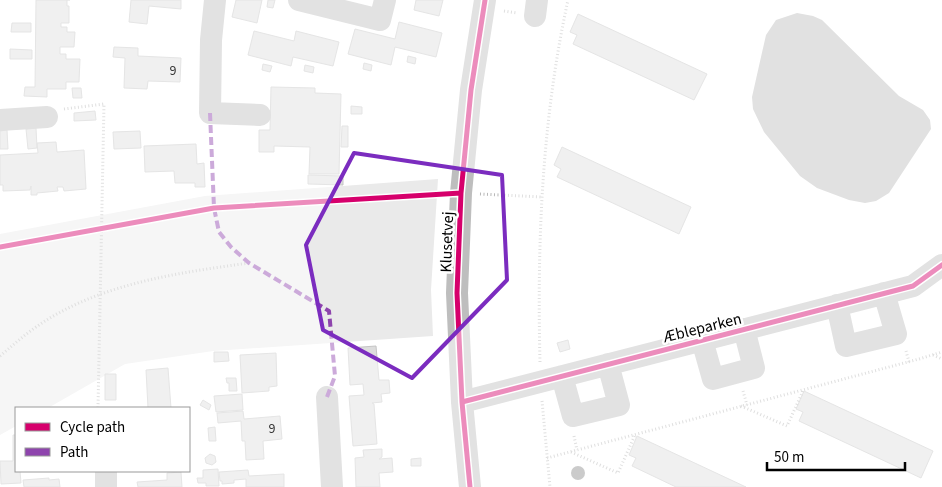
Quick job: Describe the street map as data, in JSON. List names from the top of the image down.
{
  "streets": {
    "street": ["Klusetvej", "Æbleparken"]
  },
  "crossings": [
    ["Klusetvej", "Æbleparken"]
  ],
  "house_numbers": ["9", "9"],
  "legend": ["Cycle path", "Path"],
  "scale_bar": "50 m"
}
